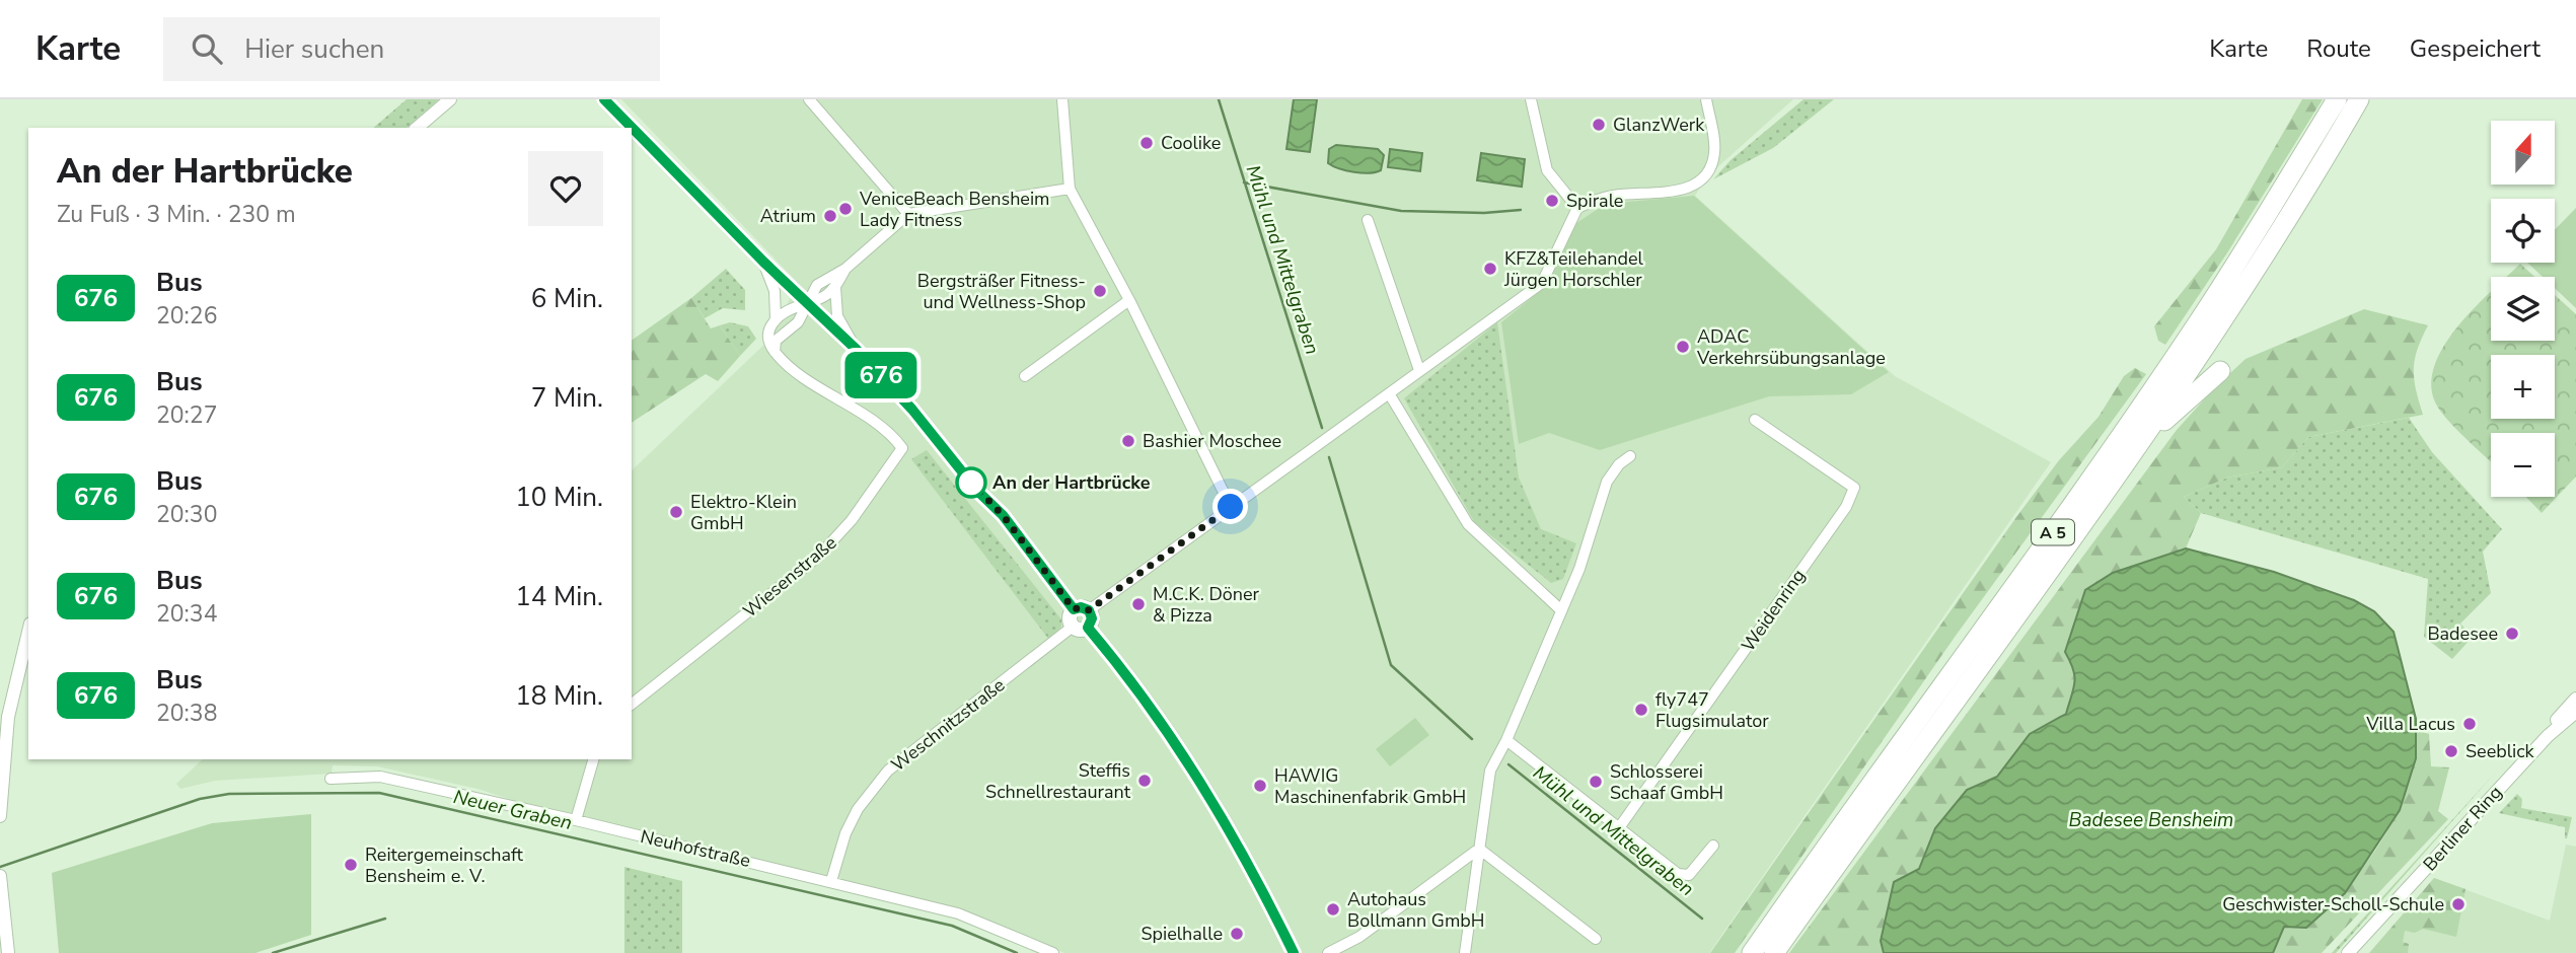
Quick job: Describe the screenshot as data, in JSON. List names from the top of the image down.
{
  "streets": {
    "highway": ["A 5"],
    "street": [
      "Wiesenstraße",
      "Weidenring",
      "Weschnitzstraße",
      "Berliner Ring",
      "Neuhofstraße"
    ]
  },
  "crossings": [
    ["Weschnitzstraße", "Neuhofstraße"]
  ],
  "water": ["Mühl und Mittelgraben", "Neuer Graben", "Badesee Bensheim"],
  "places": [
    "GlanzWerk",
    "Coolike",
    "Spirale",
    "VeniceBeach Bensheim Lady Fitness",
    "Atrium",
    "KFZ&Teilehandel Jürgen Horschler",
    "Bergsträßer Fitness- und Wellness-Shop",
    "ADAC Verkehrsübungsanlage",
    "Bashier Moschee",
    "An der Hartbrücke",
    "Elektro-Klein GmbH",
    "M.C.K. Döner & Pizza",
    "Badesee",
    "fly747 Flugsimulator",
    "Villa Lacus",
    "Seeblick",
    "Steffis Schnellrestaurant",
    "Schlosserei Schaaf GmbH",
    "HAWIG Maschinenfabrik GmbH",
    "Reitergemeinschaft Bensheim e. V.",
    "Geschwister-Scholl-Schule",
    "Autohaus Bollmann GmbH",
    "Spielhalle"
  ],
  "lines": ["bus line 676"],
  "north": "top",
  "page": {
    "header": "Karte",
    "search": "Hier suchen",
    "nav": ["Karte", "Route", "Gespeichert"],
    "on_map": "676",
    "map_buttons": ["+", "−"],
    "heading": ["An der Hartbrücke", "Zu Fuß · 3 Min. · 230 m"],
    "list": [
      {
        "mark": "676",
        "name": "Bus",
        "note": "20:26",
        "value": "6 Min."
      },
      {
        "mark": "676",
        "name": "Bus",
        "note": "20:27",
        "value": "7 Min."
      },
      {
        "mark": "676",
        "name": "Bus",
        "note": "20:30",
        "value": "10 Min."
      },
      {
        "mark": "676",
        "name": "Bus",
        "note": "20:34",
        "value": "14 Min."
      },
      {
        "mark": "676",
        "name": "Bus",
        "note": "20:38",
        "value": "18 Min."
      }
    ]
  }
}
